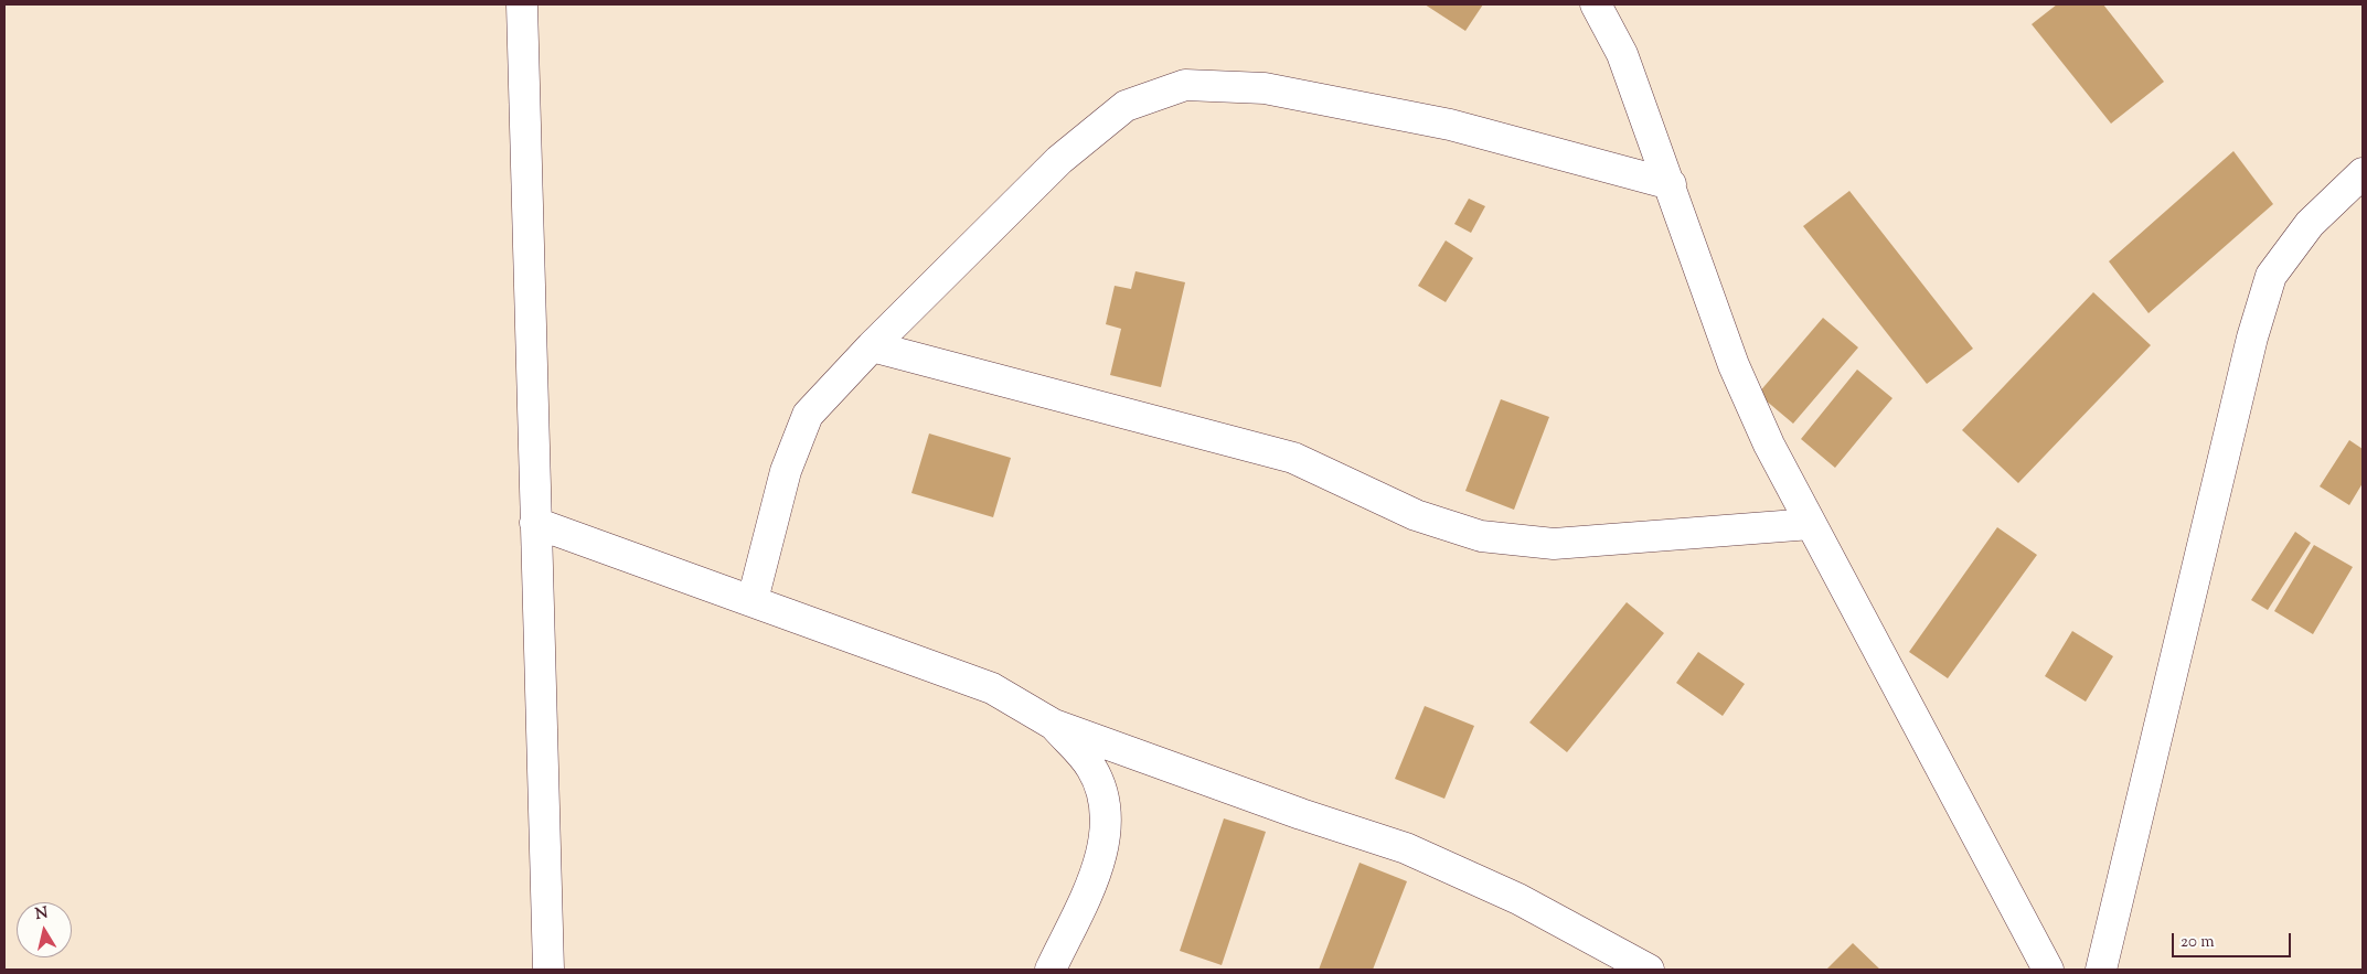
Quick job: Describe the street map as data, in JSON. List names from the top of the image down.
{
  "scale_bar": "20 m",
  "north": "top"
}
